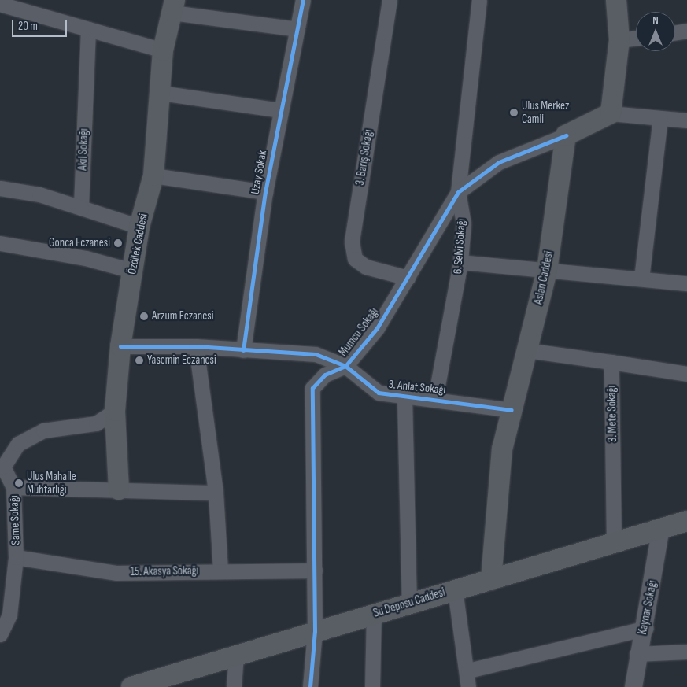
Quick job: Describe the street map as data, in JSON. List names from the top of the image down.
{
  "streets": {
    "main road": ["Özdilek Caddesi", "Aslan Caddesi", "Su Deposu Caddesi"],
    "street": [
      "Akıl Sokağı",
      "3. Barış Sokağı",
      "Uzay Sokak",
      "6. Selvi Sokağı",
      "Mumcu Sokağı",
      "3. Ahlat Sokağı",
      "3. Mete Sokağı",
      "Same Sokağı",
      "15. Akasya Sokağı",
      "Kaynar Sokağı"
    ]
  },
  "crossings": [
    ["3. Barış Sokağı", "Mumcu Sokağı"],
    ["Uzay Sokak", "3. Ahlat Sokağı"],
    ["Özdilek Caddesi", "3. Ahlat Sokağı"],
    ["Özdilek Caddesi", "Same Sokağı"],
    ["6. Selvi Sokağı", "Mumcu Sokağı"],
    ["6. Selvi Sokağı", "3. Ahlat Sokağı"],
    ["Aslan Caddesi", "Mumcu Sokağı"],
    ["Aslan Caddesi", "3. Ahlat Sokağı"],
    ["Aslan Caddesi", "Su Deposu Caddesi"],
    ["Mumcu Sokağı", "3. Ahlat Sokağı"],
    ["Mumcu Sokağı", "15. Akasya Sokağı"],
    ["Mumcu Sokağı", "Su Deposu Caddesi"],
    ["3. Mete Sokağı", "Su Deposu Caddesi"],
    ["Same Sokağı", "15. Akasya Sokağı"],
    ["Su Deposu Caddesi", "Kaynar Sokağı"]
  ],
  "places": [
    "Ulus Merkez Camii",
    "Gonca Eczanesi",
    "Arzum Eczanesi",
    "Yasemin Eczanesi",
    "Ulus Mahalle Muhtarlığı"
  ],
  "scale_bar": "20 m",
  "north": "top"
}
